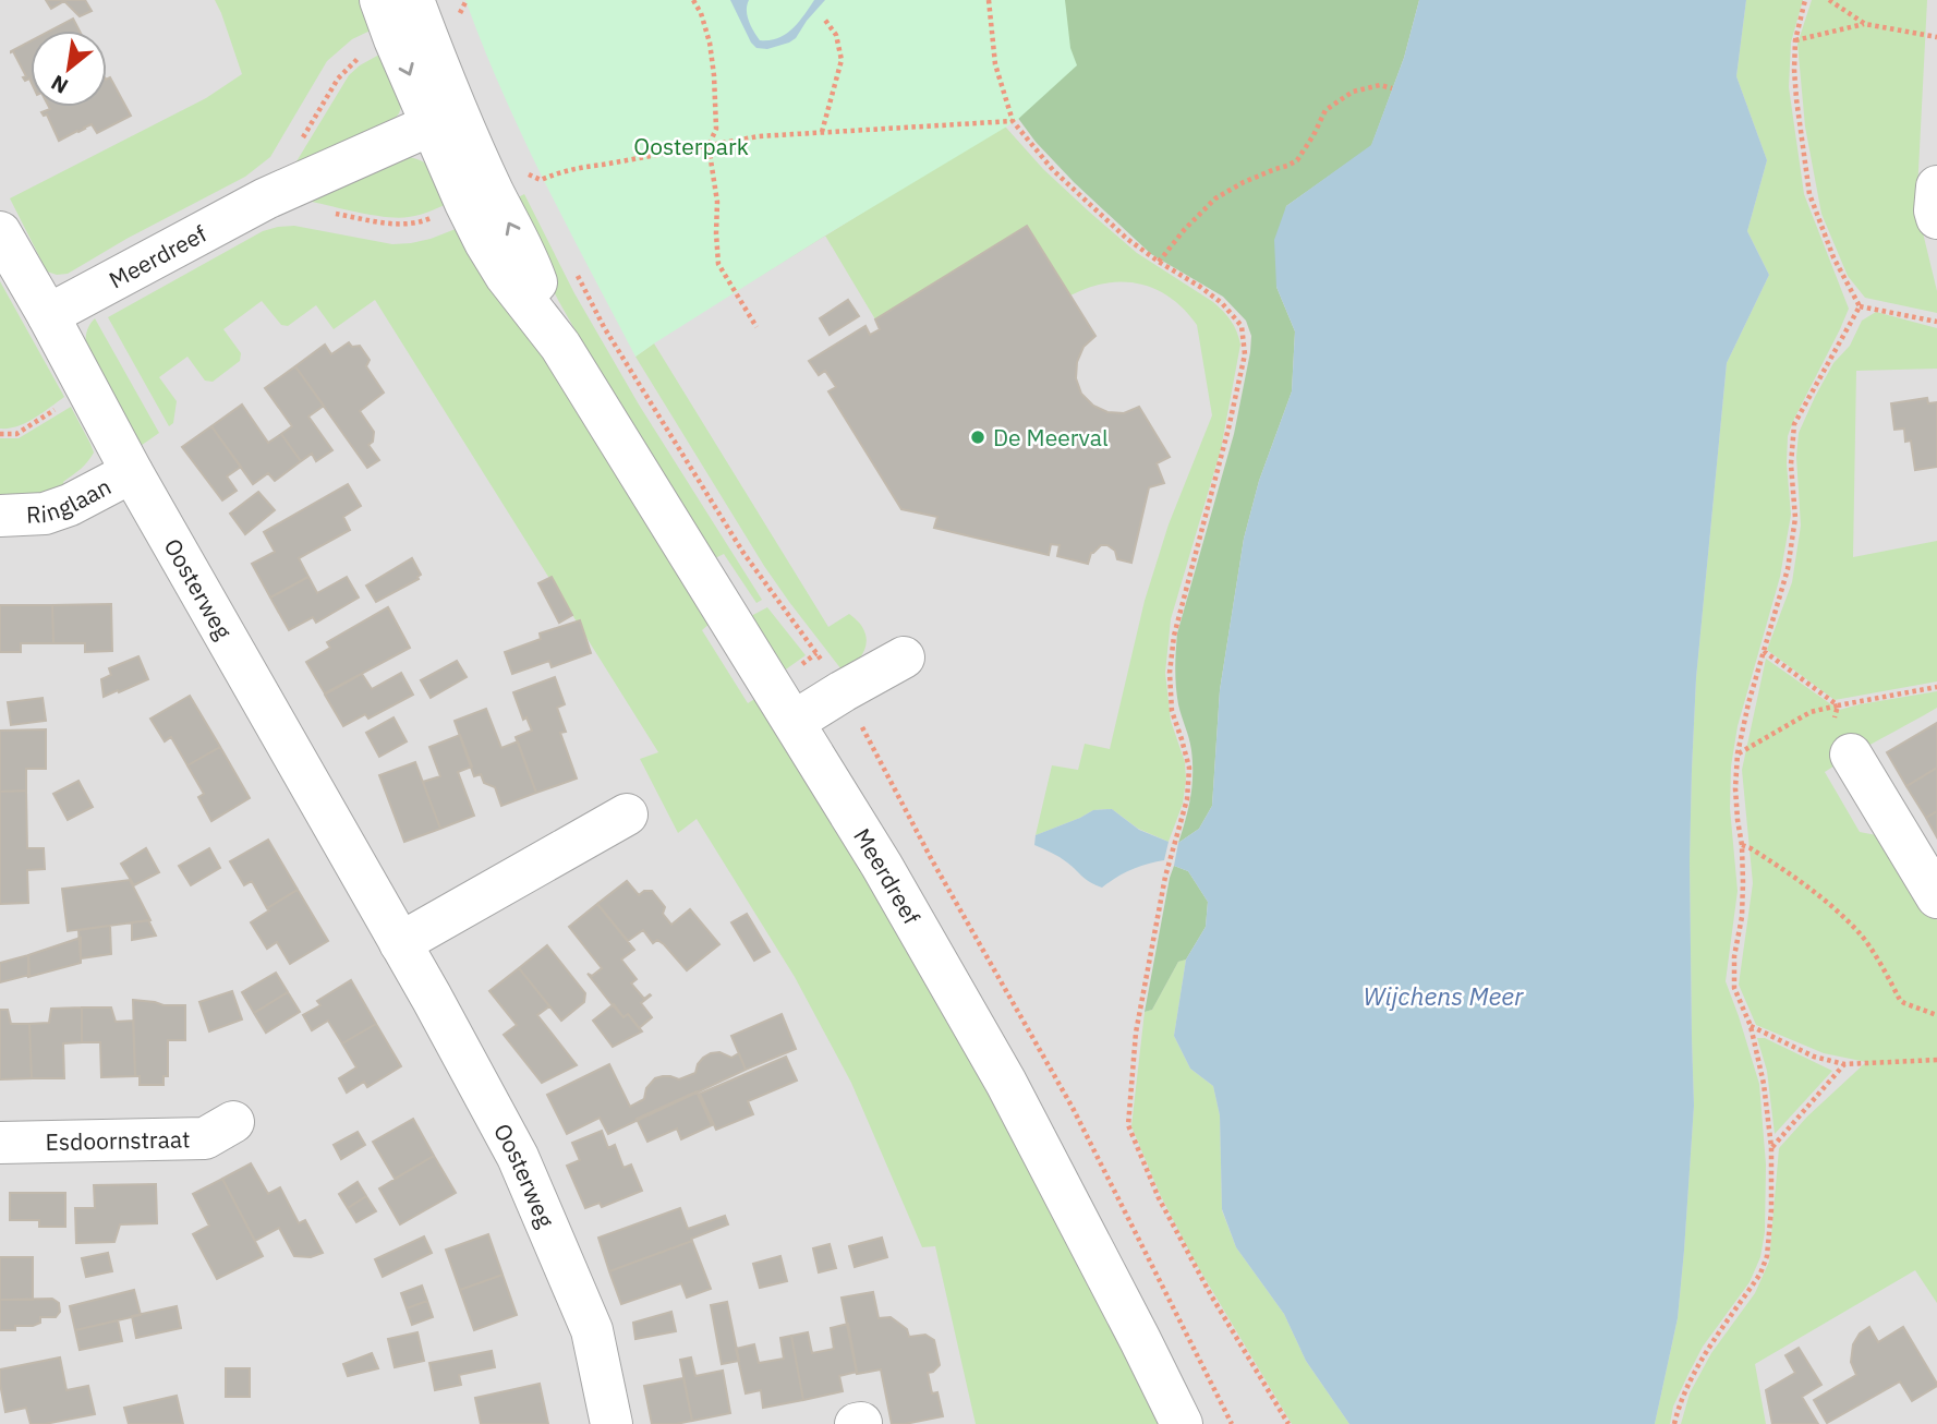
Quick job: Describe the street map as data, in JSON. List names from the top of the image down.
{
  "streets": {
    "street": [
      "Meerdreef",
      "Ringlaan",
      "Oosterweg",
      "Esdoornstraat"
    ]
  },
  "crossings": [
    ["Meerdreef", "Oosterweg"],
    ["Ringlaan", "Oosterweg"]
  ],
  "water": ["Wijchens Meer"],
  "parks": ["Oosterpark"],
  "places": ["De Meerval"],
  "north": "bottom left"
}
